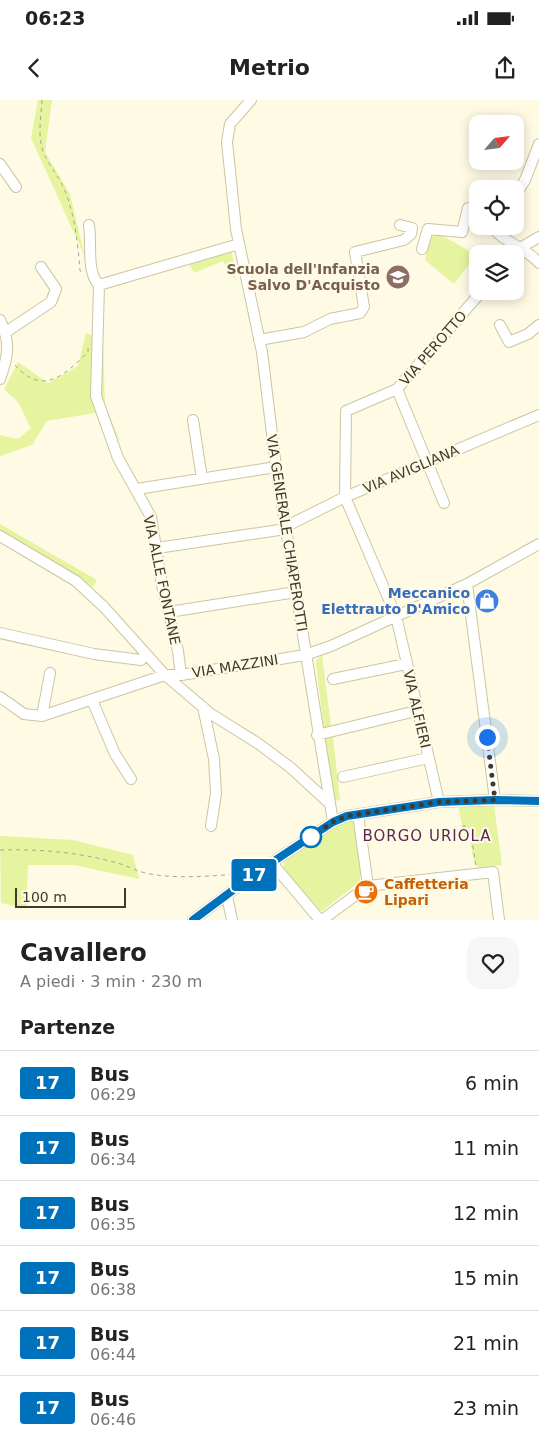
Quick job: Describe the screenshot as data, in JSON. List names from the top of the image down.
{
  "streets": {
    "street": [
      "VIA PEROTTO",
      "VIA AVIGLIANA",
      "VIA GENERALE CHIAPEROTTI",
      "VIA ALLE FONTANE",
      "VIA MAZZINI",
      "VIA ALFIERI"
    ]
  },
  "crossings": [
    ["VIA PEROTTO", "VIA AVIGLIANA"],
    ["VIA PEROTTO", "VIA ALFIERI"],
    ["VIA AVIGLIANA", "VIA GENERALE CHIAPEROTTI"],
    ["VIA AVIGLIANA", "VIA ALFIERI"],
    ["VIA GENERALE CHIAPEROTTI", "VIA MAZZINI"],
    ["VIA ALLE FONTANE", "VIA MAZZINI"],
    ["VIA MAZZINI", "VIA ALFIERI"]
  ],
  "districts": ["BORGO URIOLA"],
  "places": {
    "school or university": ["Scuola dell'Infanzia Salvo D'Acquisto"],
    "shop": ["Meccanico Elettrauto D'Amico"],
    "cafe": ["Caffetteria Lipari"]
  },
  "lines": ["bus line 17"],
  "scale_bar": "100 m",
  "north": "top right",
  "page": {
    "status": "06:23",
    "header": "Metrio",
    "on_map": "17",
    "scale": "100 m",
    "heading": [
      ["Cavallero", "A piedi · 3 min · 230 m"],
      "Partenze"
    ],
    "list": [
      {
        "mark": "17",
        "name": "Bus",
        "note": "06:29",
        "value": "6 min"
      },
      {
        "mark": "17",
        "name": "Bus",
        "note": "06:34",
        "value": "11 min"
      },
      {
        "mark": "17",
        "name": "Bus",
        "note": "06:35",
        "value": "12 min"
      },
      {
        "mark": "17",
        "name": "Bus",
        "note": "06:38",
        "value": "15 min"
      },
      {
        "mark": "17",
        "name": "Bus",
        "note": "06:44",
        "value": "21 min"
      },
      {
        "mark": "17",
        "name": "Bus",
        "note": "06:46",
        "value": "23 min"
      }
    ]
  }
}
